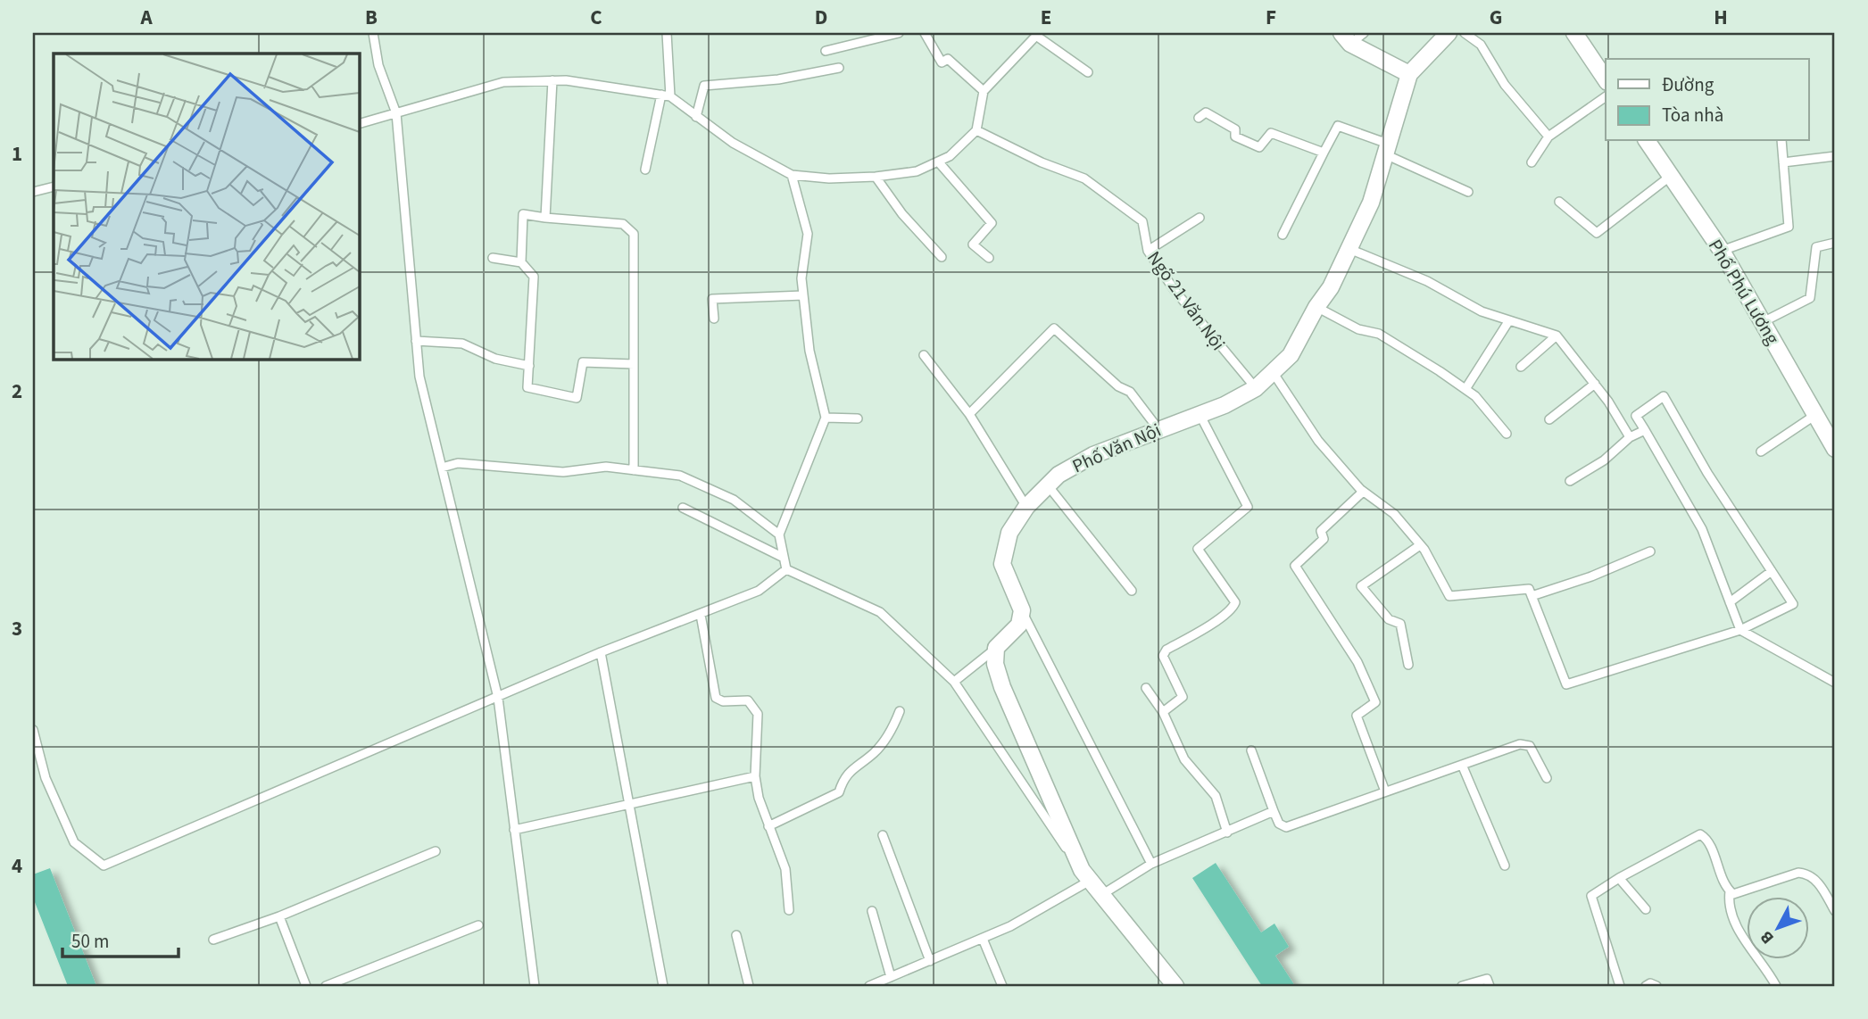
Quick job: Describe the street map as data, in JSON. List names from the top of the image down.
{
  "streets": {
    "street": ["Phố Phú Lương", "Phố Văn Nội"],
    "lane": ["Ngõ 21 Văn Nội"]
  },
  "crossings": [
    ["Ngõ 21 Văn Nội", "Phố Văn Nội"]
  ],
  "legend": ["Đường", "Tòa nhà"],
  "scale_bar": "50 m",
  "north": "bottom left",
  "grid": {
    "columns": [
      "A",
      "B",
      "C",
      "D",
      "E",
      "F",
      "G",
      "H"
    ],
    "rows": [
      "1",
      "2",
      "3",
      "4"
    ]
  }
}
